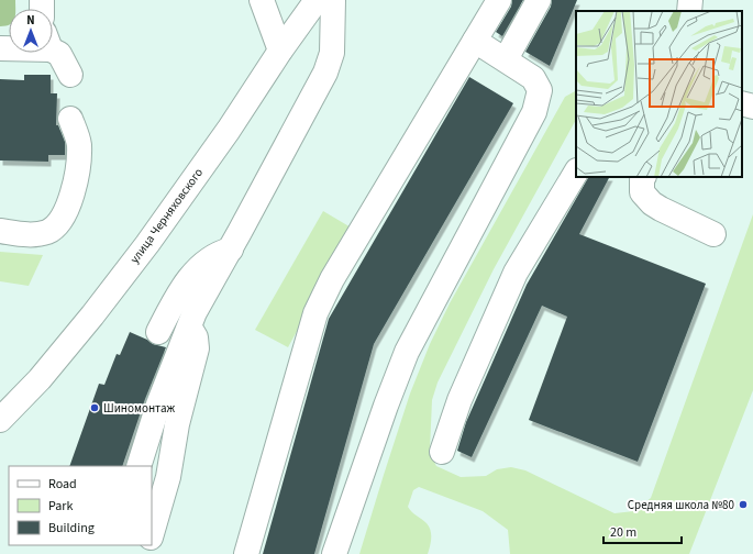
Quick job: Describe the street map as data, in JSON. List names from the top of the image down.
{
  "streets": {
    "main road": ["улица Черняховского"]
  },
  "places": ["Шиномонтаж", "Средняя школа №80"],
  "legend": ["Road", "Park", "Building"],
  "scale_bar": "20 m",
  "north": "top"
}
